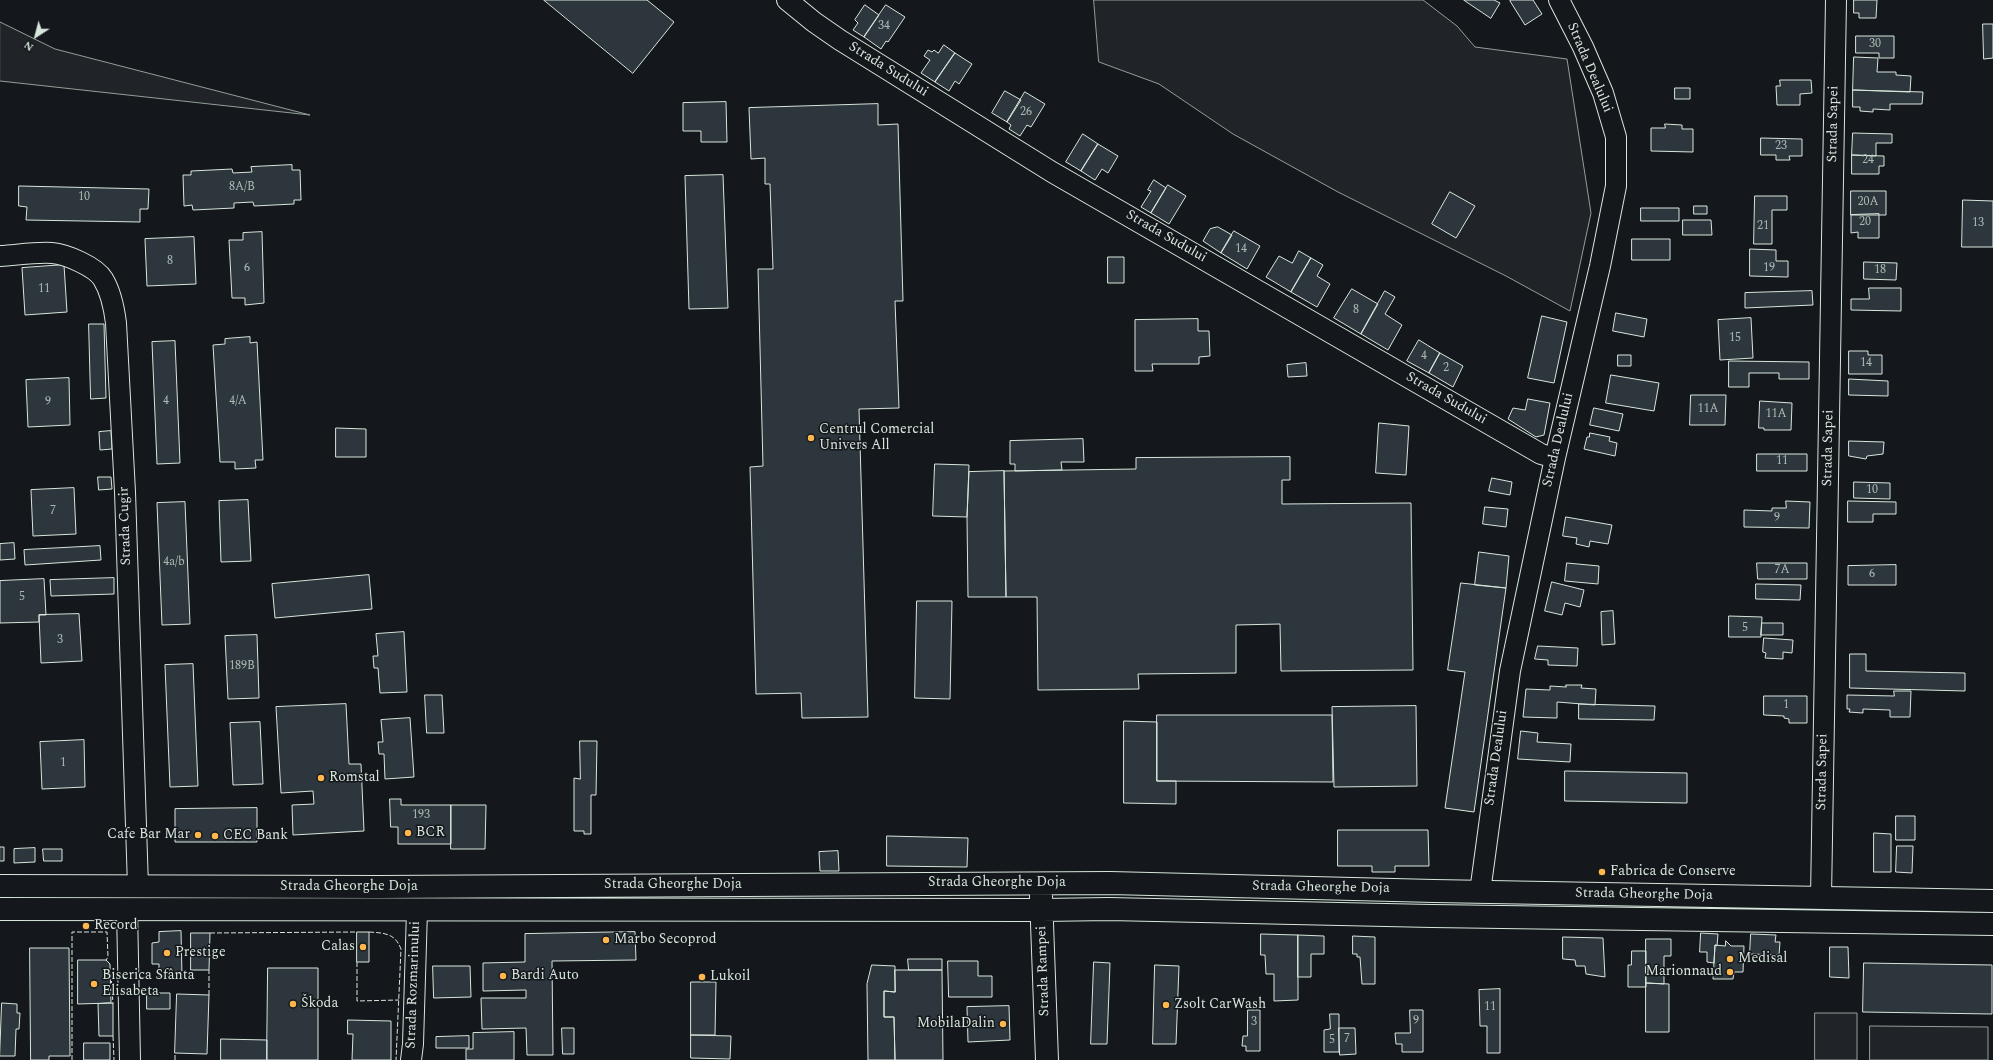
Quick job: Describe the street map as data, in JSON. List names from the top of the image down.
{
  "streets": {
    "main road": ["Strada Gheorghe Doja", "Strada Rampei"],
    "street": [
      "Strada Dealului",
      "Strada Sudului",
      "Strada Sapei",
      "Strada Cugir",
      "Strada Rozmarinului"
    ]
  },
  "crossings": [
    ["Strada Dealului", "Strada Sudului"],
    ["Strada Dealului", "Strada Gheorghe Doja"],
    ["Strada Sapei", "Strada Gheorghe Doja"],
    ["Strada Cugir", "Strada Gheorghe Doja"],
    ["Strada Gheorghe Doja", "Strada Rampei"],
    ["Strada Gheorghe Doja", "Strada Rozmarinului"]
  ],
  "places": [
    "Centrul Comercial Univers All",
    "Romstal",
    "BCR",
    "Cafe Bar Mar",
    "CEC Bank",
    "Fabrica de Conserve",
    "Record",
    "Marbo Secoprod",
    "Calas",
    "Prestige",
    "Medisal",
    "Marionnaud",
    "Bardi Auto",
    "Lukoil",
    "Biserica Sfânta Elisabeta",
    "Škoda",
    "Zsolt CarWash",
    "MobilaDalin"
  ],
  "house_numbers": [
    "34",
    "30",
    "26",
    "23",
    "24",
    "8A/B",
    "10",
    "20A",
    "20",
    "13",
    "21",
    "14",
    "8",
    "6",
    "19",
    "18",
    "11",
    "8",
    "15",
    "4",
    "14",
    "2",
    "4",
    "4/A",
    "9",
    "11A",
    "11A",
    "11",
    "10",
    "7",
    "9",
    "4a/b",
    "7A",
    "6",
    "5",
    "5",
    "3",
    "189B",
    "1",
    "1",
    "193",
    "11",
    "9",
    "3",
    "7",
    "5"
  ],
  "north": "bottom left"
}
